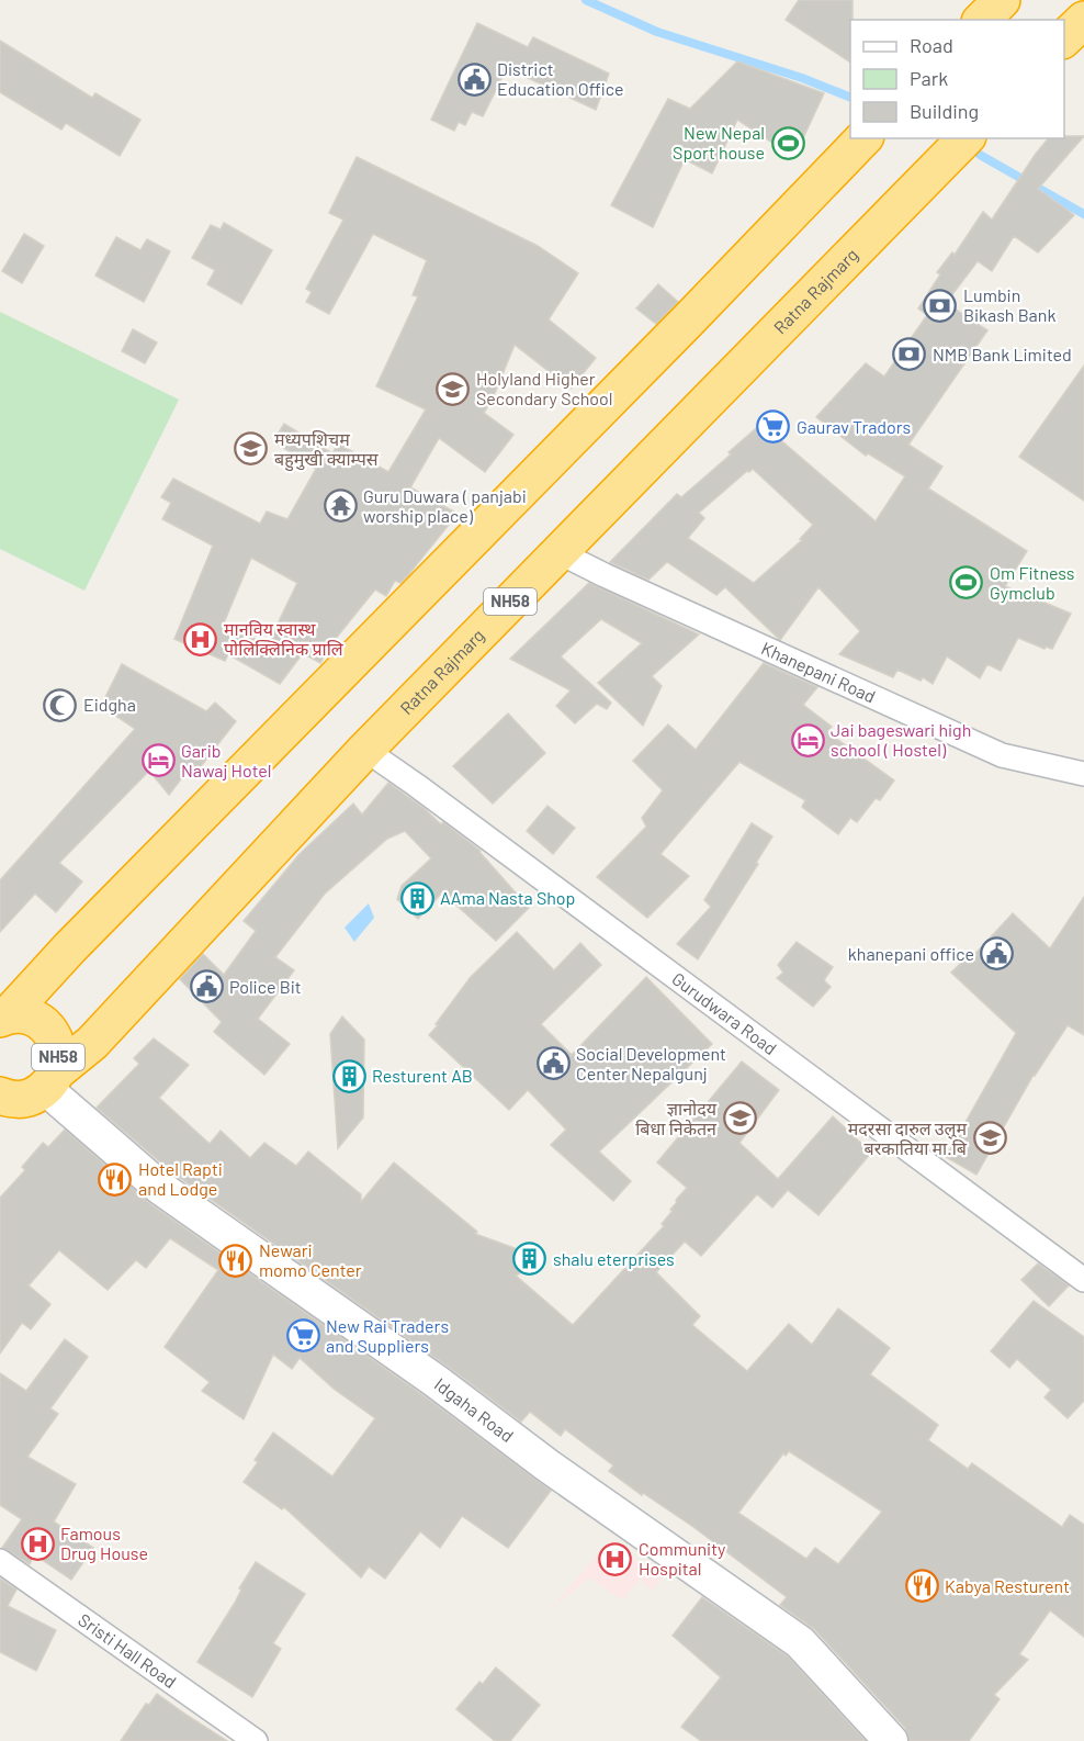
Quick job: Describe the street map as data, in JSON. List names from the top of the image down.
{
  "streets": {
    "highway": ["Ratna Rajmarg", "NH58"],
    "street": [
      "Khanepani Road",
      "Gurudwara Road",
      "Idgaha Road",
      "Sristi Hall Road"
    ]
  },
  "crossings": [
    ["Ratna Rajmarg", "NH58"],
    ["Ratna Rajmarg", "Khanepani Road"],
    ["Ratna Rajmarg", "Gurudwara Road"],
    ["Ratna Rajmarg", "Idgaha Road"],
    ["NH58", "Idgaha Road"]
  ],
  "places": {
    "public building": [
      "District Education Office",
      "khanepani office",
      "Police Bit",
      "Social Development Center Nepalgunj"
    ],
    "sports": ["New Nepal Sport house", "Om Fitness Gymclub"],
    "bank": ["Lumbin Bikash Bank", "NMB Bank Limited"],
    "school or university": [
      "Holyland Higher Secondary School",
      "मध्यपशिचम बहुमुखी क्याम्पस",
      "ज्ञानाेदय बिधा निकेतन",
      "मदरसा दारुल उलुम बरकातिया मा.बि"
    ],
    "supermarket": ["Gaurav Tradors", "New Rai Traders and Suppliers"],
    "temple": ["Guru Duwara ( panjabi worship place)"],
    "hospital": ["मानविय स्वास्थ पोलिक्लिनिक प्रालि", "Famous Drug House", "Community Hospital"],
    "mosque": ["Eidgha"],
    "hotel": ["Jai bageswari high school ( Hostel)", "Garib Nawaj Hotel"],
    "building": ["AAma Nasta Shop", "Resturent AB", "shalu eterprises"],
    "restaurant": ["Hotel Rapti and Lodge", "Newari momo Center", "Kabya Resturent"]
  },
  "legend": ["Road", "Park", "Building"]
}
